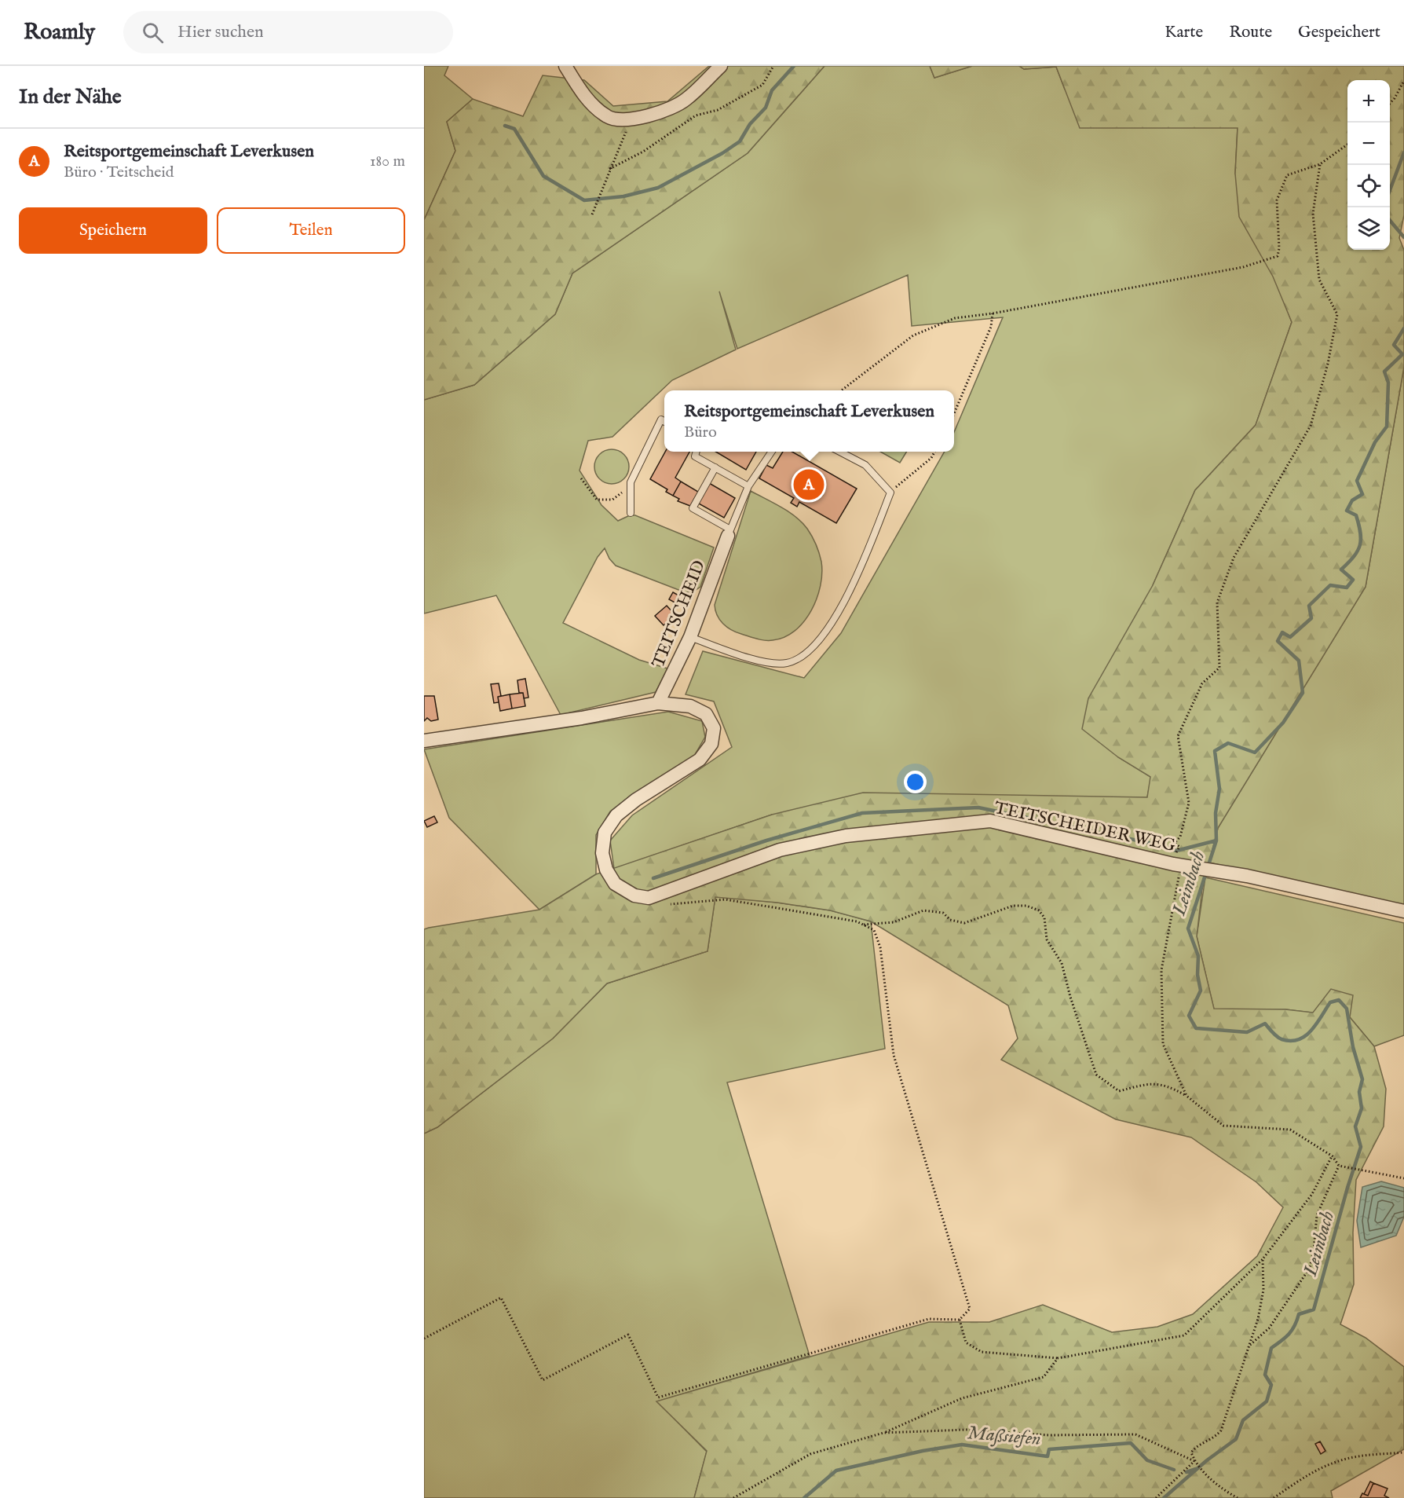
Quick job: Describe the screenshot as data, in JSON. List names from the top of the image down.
{
  "streets": {
    "street": ["TEITSCHEID", "TEITSCHEIDER WEG"]
  },
  "water": ["Leimbach", "Maßsiefen"],
  "page": {
    "header": "Roamly",
    "search": "Hier suchen",
    "nav": ["Karte", "Route", "Gespeichert"],
    "heading": "In der Nähe",
    "map_buttons": ["+", "−"],
    "list": [
      {
        "mark": "A",
        "name": "Reitsportgemeinschaft Leverkusen",
        "note": "Büro · Teitscheid",
        "value": "180 m"
      }
    ],
    "buttons": ["Speichern", "Teilen"],
    "popup": ["Reitsportgemeinschaft Leverkusen", "Büro"],
    "pins": "A"
  }
}
